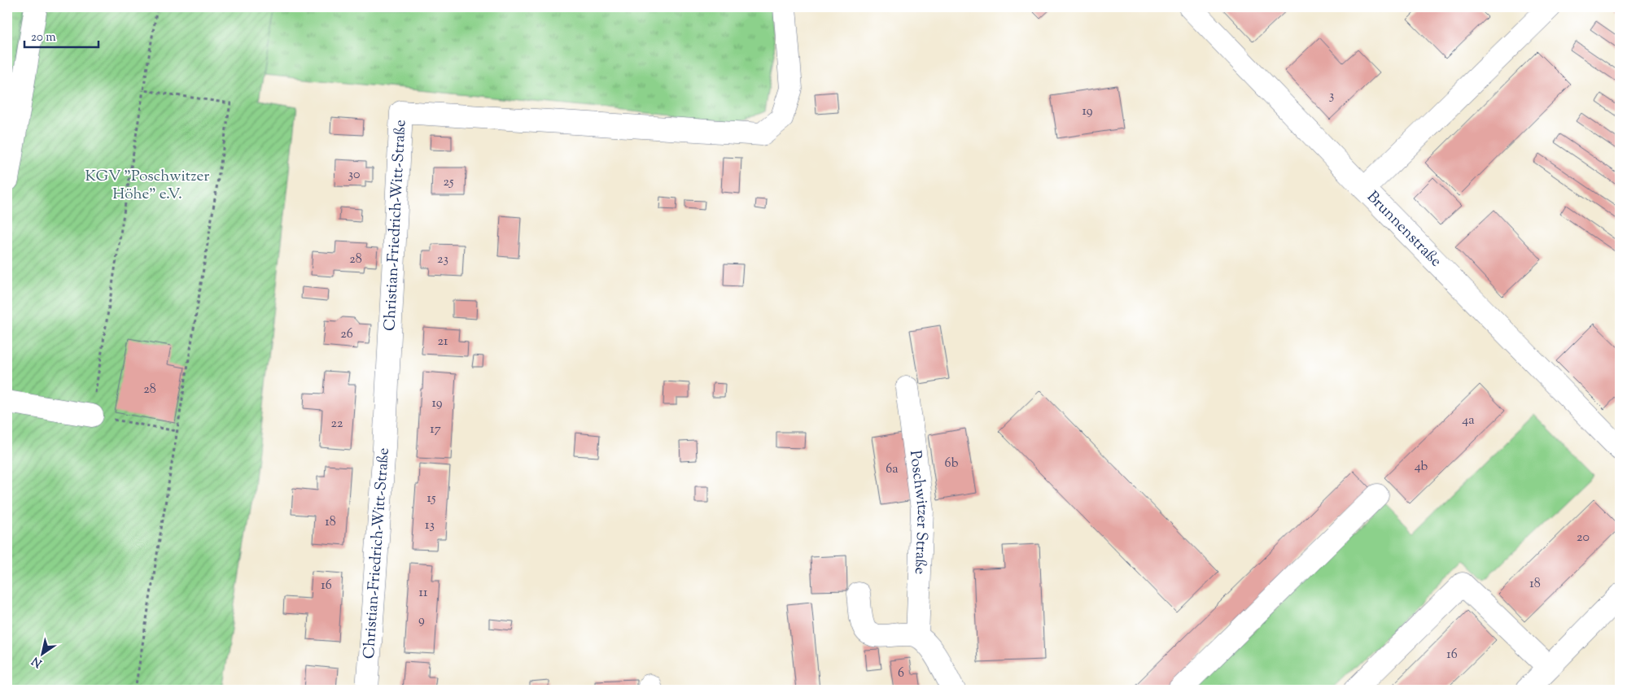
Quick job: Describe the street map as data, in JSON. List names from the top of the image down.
{
  "streets": {
    "street": ["Christian-Friedrich-Witt-Straße", "Brunnenstraße", "Poschwitzer Straße"]
  },
  "parks": ["KGV \"Poschwitzer Höhe\" e.V."],
  "house_numbers": [
    "3",
    "19",
    "30",
    "25",
    "28",
    "23",
    "26",
    "21",
    "28",
    "19",
    "4a",
    "22",
    "17",
    "6b",
    "4b",
    "6a",
    "15",
    "18",
    "13",
    "20",
    "18",
    "16",
    "11",
    "9",
    "16",
    "6"
  ],
  "scale_bar": "20 m",
  "north": "bottom left"
}
